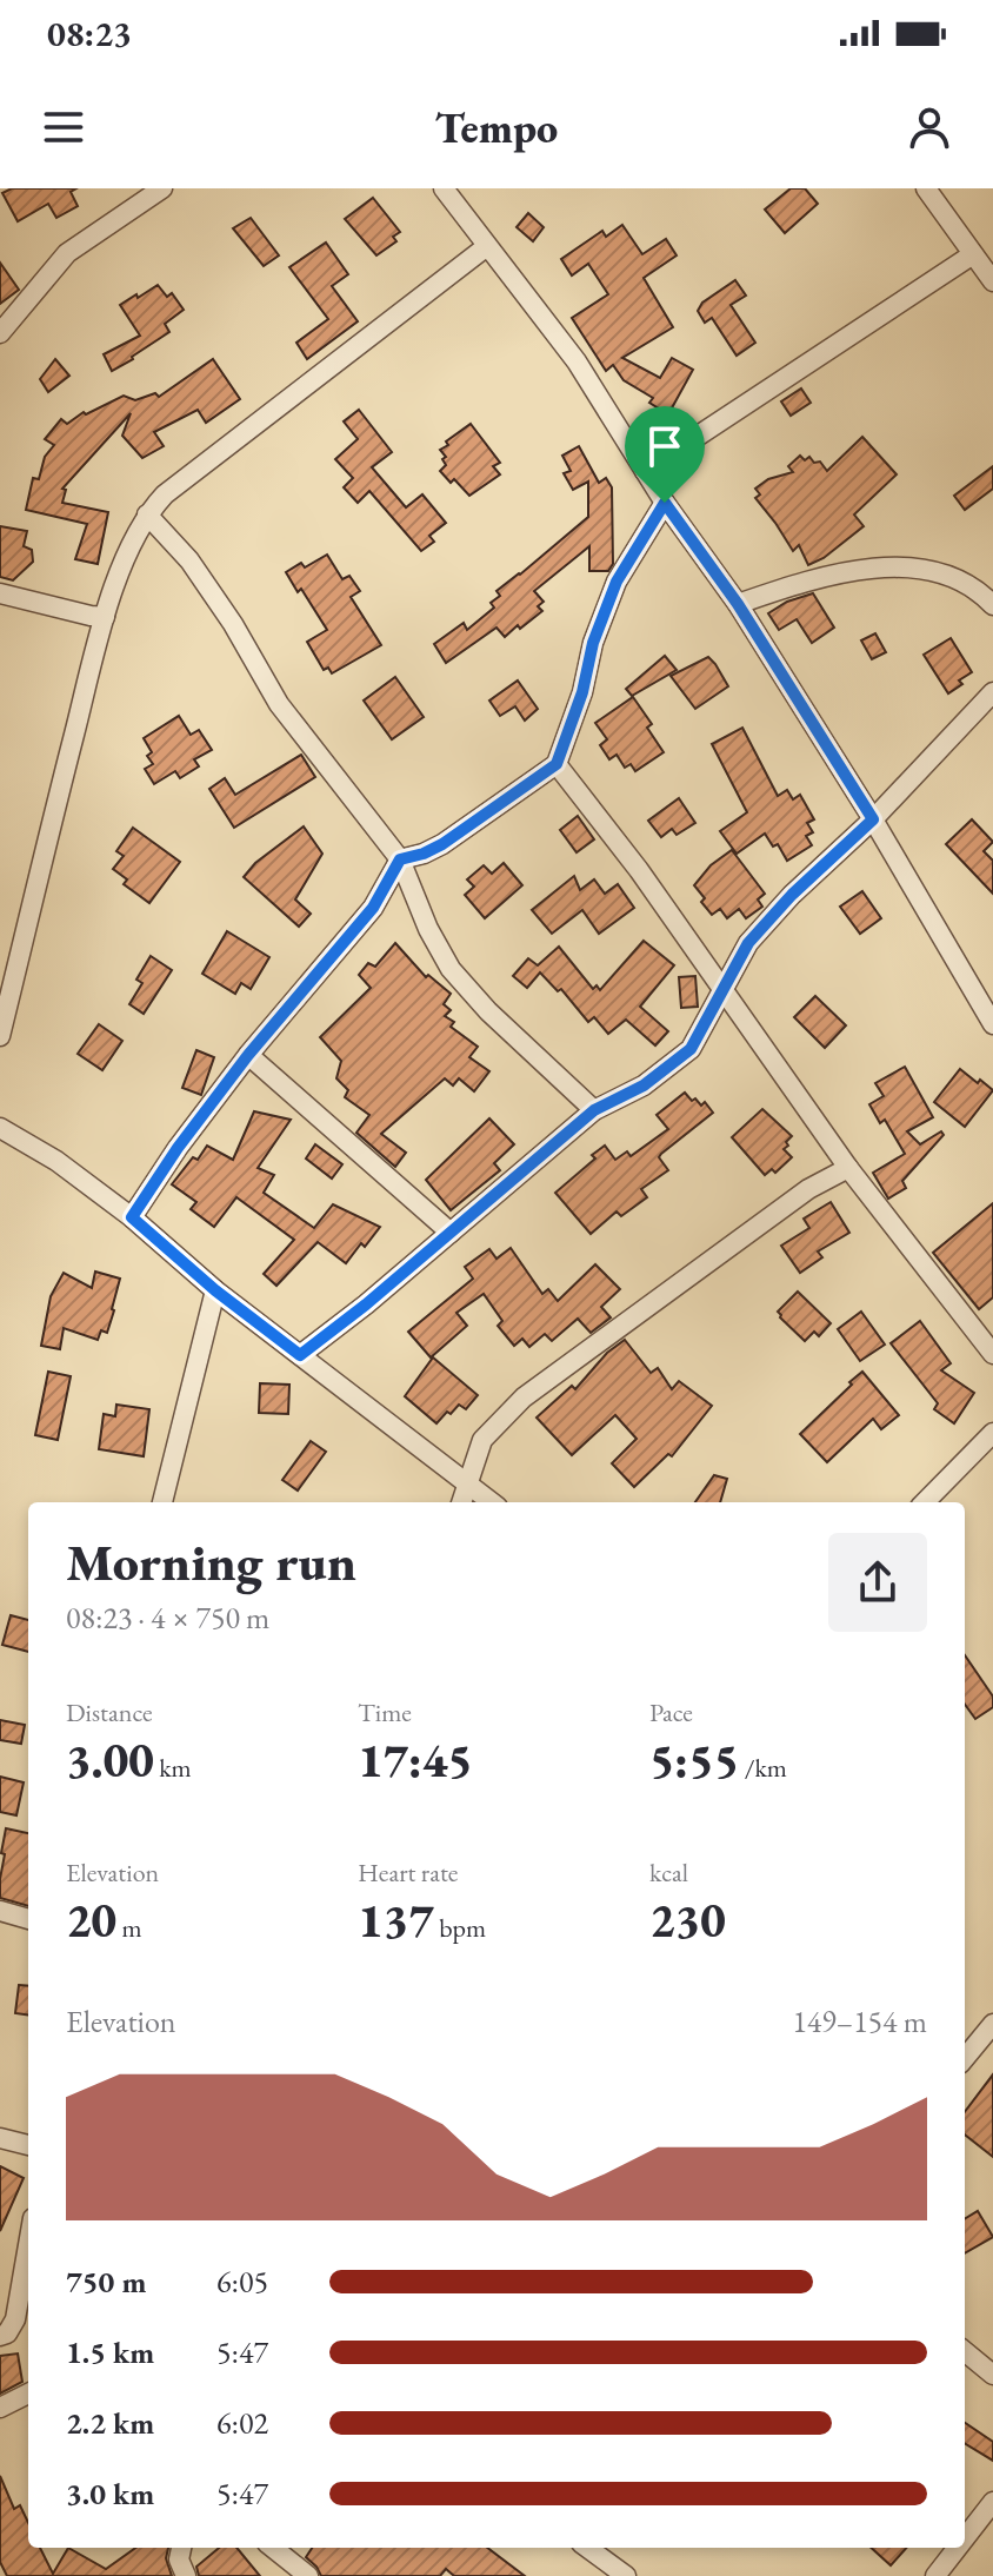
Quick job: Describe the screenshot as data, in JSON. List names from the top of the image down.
{
  "page": {
    "status": "08:23",
    "header": "Tempo",
    "heading": ["Morning run", "08:23 · 4 × 750 m"],
    "stats": [
      ["Distance", "3.00 km"],
      ["Time", "17:45"],
      ["Pace", "5:55 /km"],
      ["Elevation", "20 m"],
      ["Heart rate", "137 bpm"],
      ["kcal", "230"]
    ],
    "chart": ["Elevation", "149–154 m"],
    "list": [
      {
        "name": "750 m",
        "note": "6:05"
      },
      {
        "name": "1.5 km",
        "note": "5:47"
      },
      {
        "name": "2.2 km",
        "note": "6:02"
      },
      {
        "name": "3.0 km",
        "note": "5:47"
      }
    ]
  }
}
